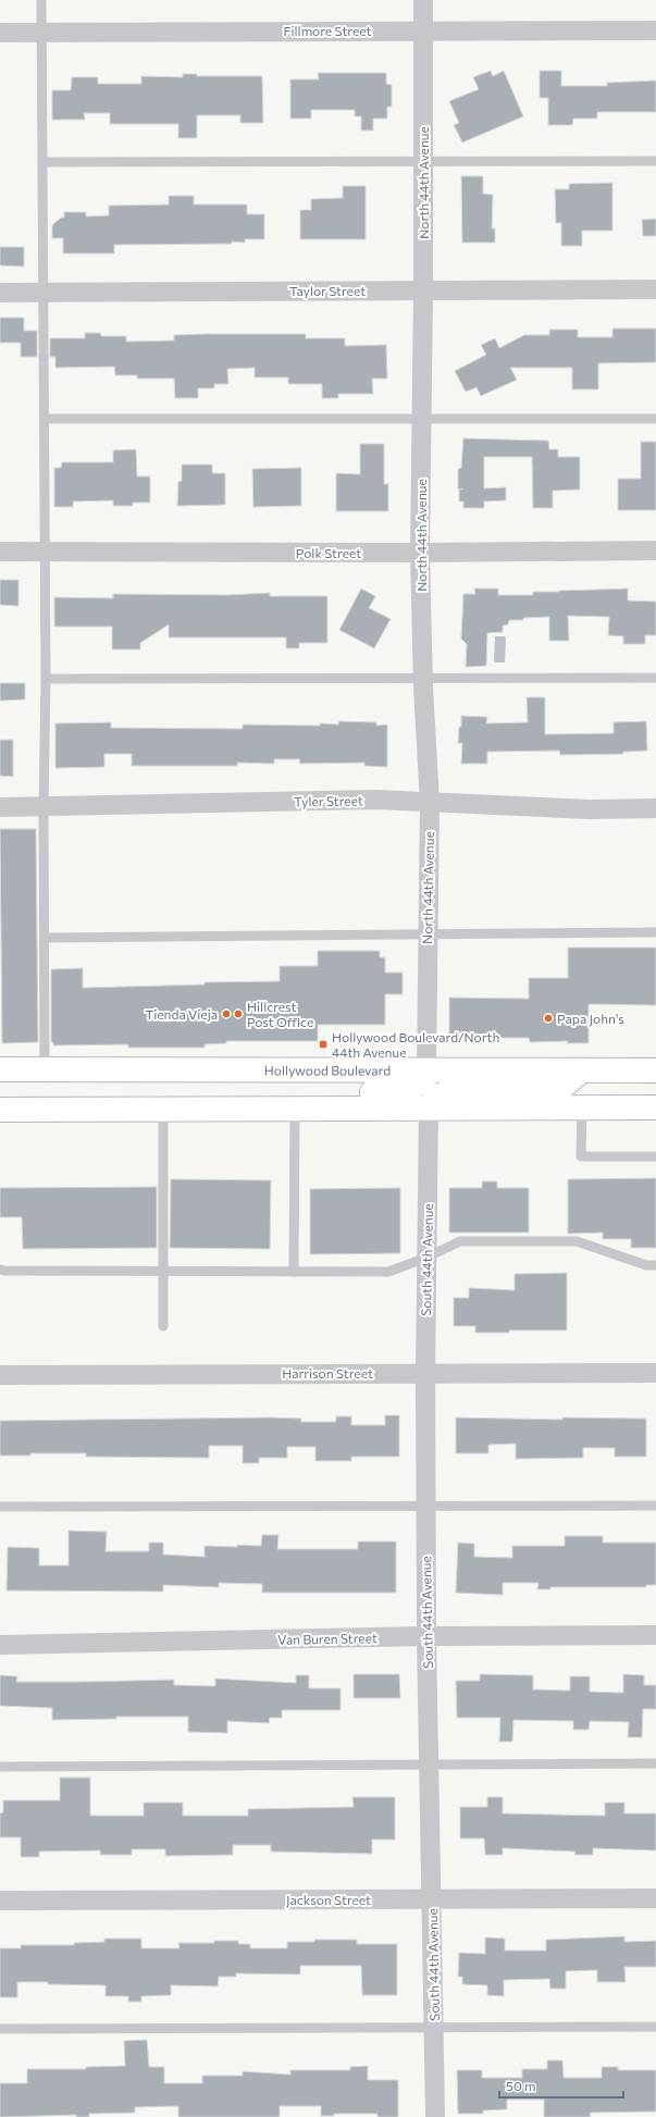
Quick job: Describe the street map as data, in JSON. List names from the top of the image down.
{
  "streets": {
    "highway": ["Hollywood Boulevard"],
    "street": [
      "Fillmore Street",
      "North 44th Avenue",
      "Taylor Street",
      "Polk Street",
      "Tyler Street",
      "South 44th Avenue",
      "Harrison Street",
      "Van Buren Street",
      "Jackson Street"
    ]
  },
  "crossings": [
    ["Fillmore Street", "North 44th Avenue"],
    ["North 44th Avenue", "Taylor Street"],
    ["North 44th Avenue", "Polk Street"],
    ["North 44th Avenue", "Tyler Street"],
    ["North 44th Avenue", "Hollywood Boulevard"],
    ["South 44th Avenue", "Harrison Street"],
    ["South 44th Avenue", "Van Buren Street"],
    ["South 44th Avenue", "Jackson Street"]
  ],
  "places": {
    "other": ["Tienda Vieja", "Hillcrest Post Office", "Papa John's"],
    "transit": ["Hollywood Boulevard/North 44th Avenue"]
  },
  "scale_bar": "50 m"
}
